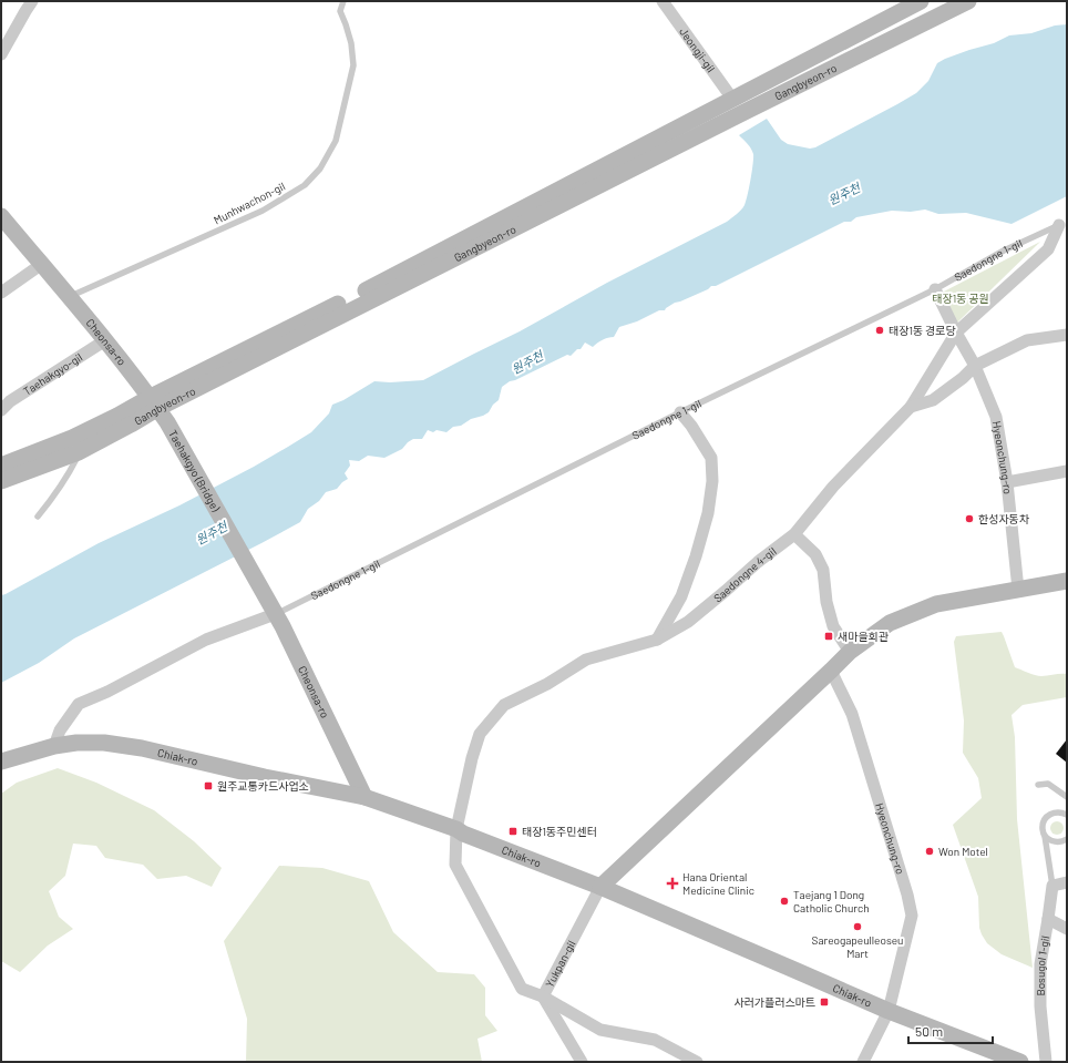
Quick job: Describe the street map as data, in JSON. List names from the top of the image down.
{
  "streets": {
    "street": [
      "Jeongji-gil",
      "Gangbyeon-ro",
      "Saedongne 1-gil",
      "Cheonsa-ro",
      "Taehakgyo-gil",
      "Hyeonchung-ro",
      "Taehakgyo (Bridge)",
      "Saedongne 4-gil",
      "Chiak-ro",
      "Yukpan-gil",
      "Bosugol 1-gil"
    ],
    "lane": ["Munhwachon-gil"]
  },
  "crossings": [
    ["Jeongji-gil", "Gangbyeon-ro"],
    ["Gangbyeon-ro", "Cheonsa-ro"],
    ["Munhwachon-gil", "Cheonsa-ro"],
    ["Saedongne 1-gil", "Cheonsa-ro"],
    ["Saedongne 1-gil", "Hyeonchung-ro"],
    ["Saedongne 1-gil", "Saedongne 4-gil"],
    ["Cheonsa-ro", "Taehakgyo-gil"],
    ["Cheonsa-ro", "Taehakgyo (Bridge)"],
    ["Cheonsa-ro", "Chiak-ro"],
    ["Hyeonchung-ro", "Chiak-ro"],
    ["Saedongne 4-gil", "Chiak-ro"],
    ["Saedongne 4-gil", "Yukpan-gil"],
    ["Chiak-ro", "Yukpan-gil"]
  ],
  "water": ["원주천"],
  "parks": ["태장1동 공원"],
  "places": {
    "other": [
      "태장1동 경로당",
      "한성자동차",
      "Won Motel",
      "Taejang 1 Dong Catholic Church",
      "Sareogapeulleoseu Mart"
    ],
    "transit": [
      "새마을회관",
      "원주교통카드사업소",
      "태장1동주민센터",
      "사러가플러스마트"
    ],
    "health": ["Hana Oriental Medicine Clinic"]
  },
  "scale_bar": "50 m"
}
